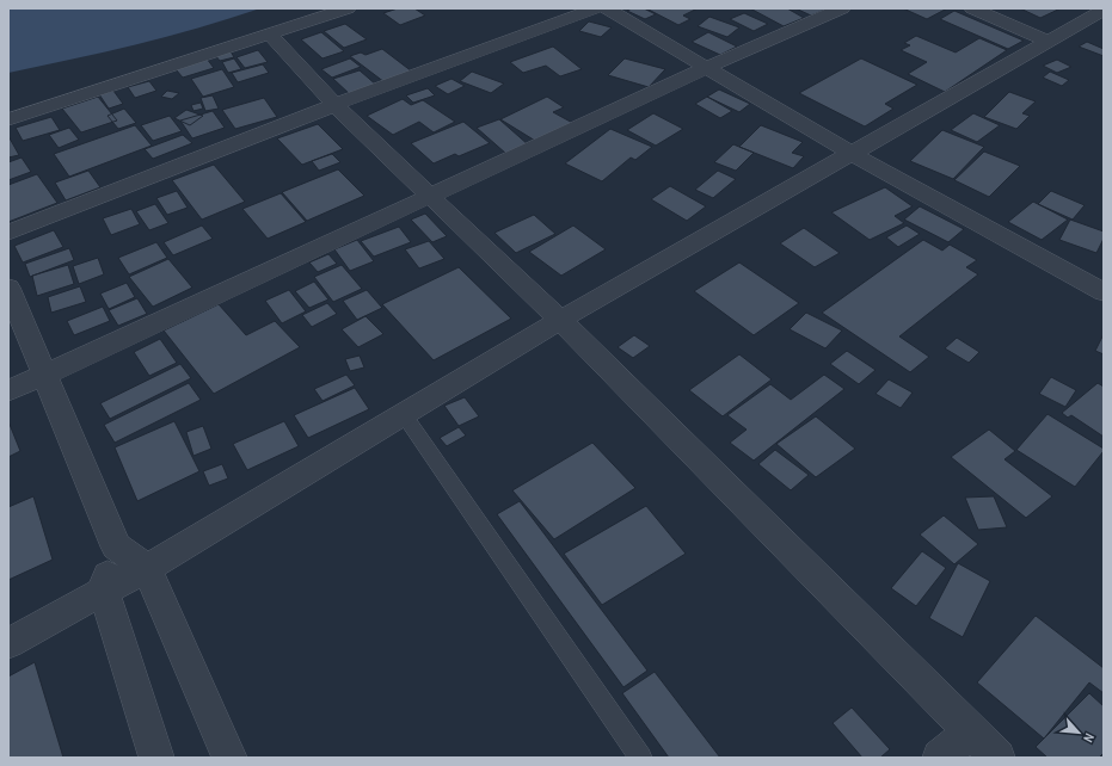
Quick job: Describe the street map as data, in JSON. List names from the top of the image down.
{
  "north": "bottom right"
}
